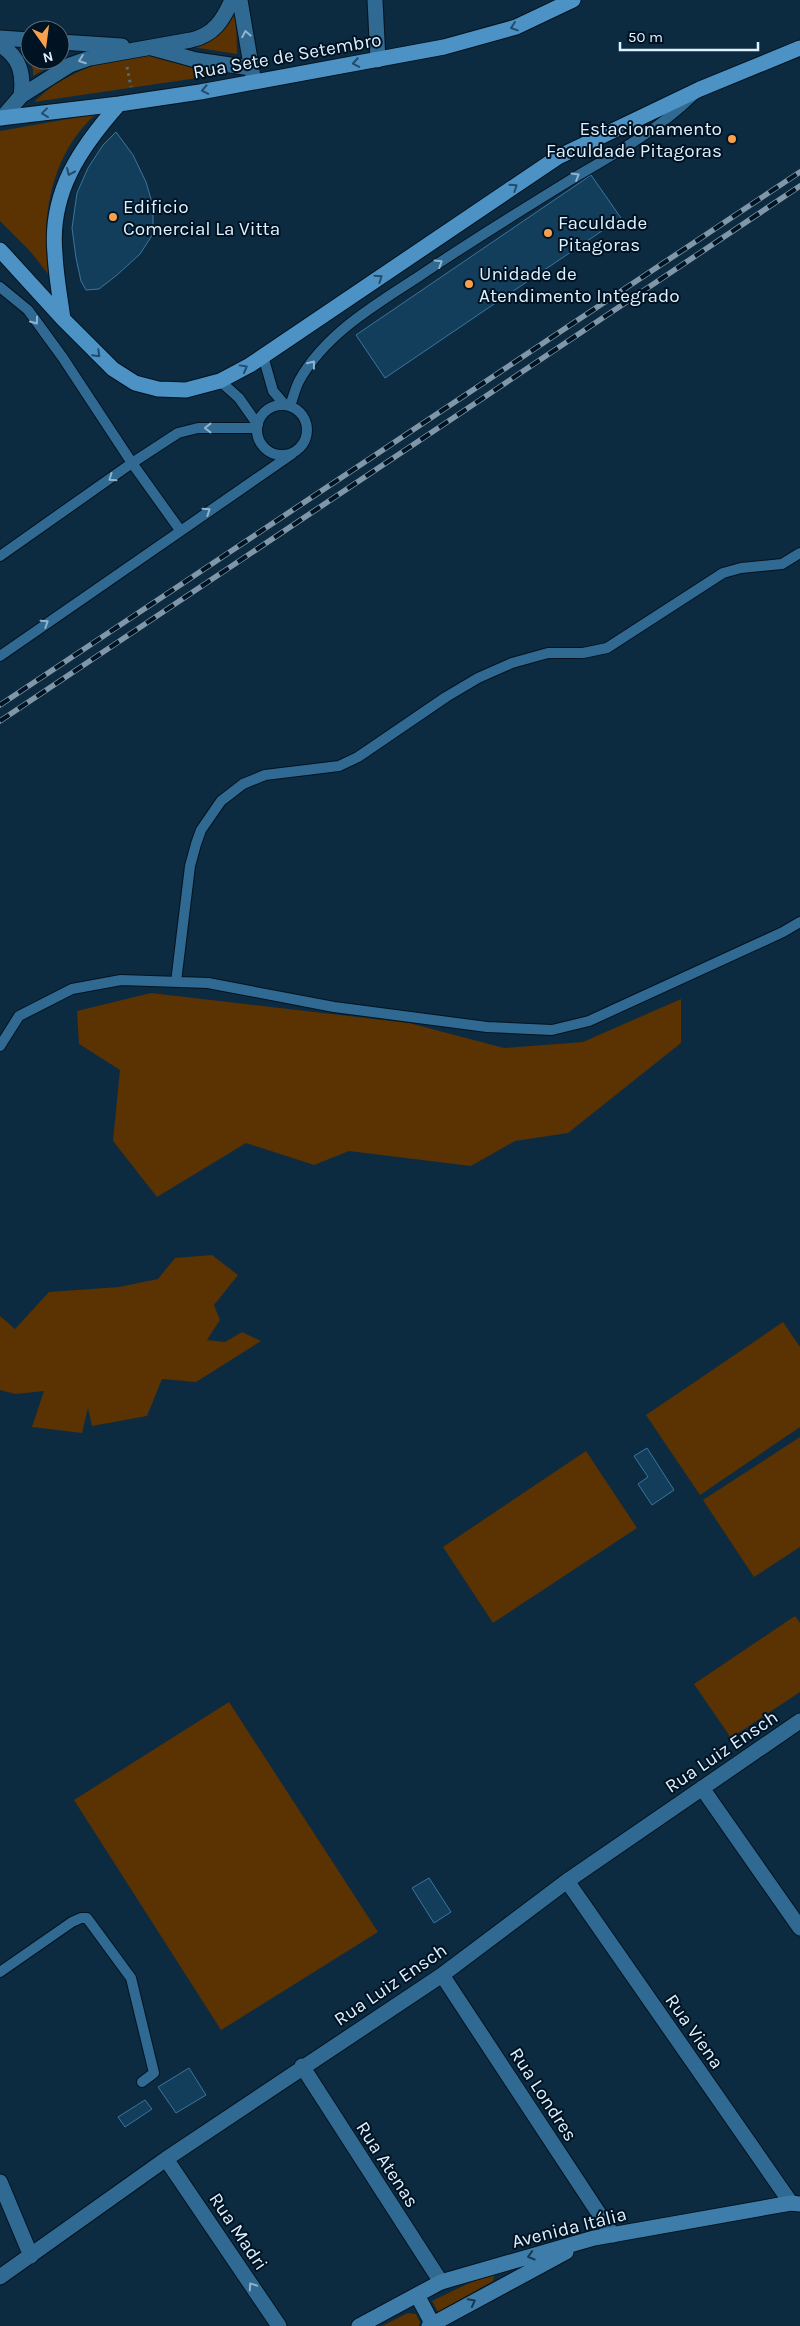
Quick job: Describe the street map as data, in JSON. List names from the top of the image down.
{
  "streets": {
    "main road": ["Rua Sete de Setembro"],
    "street": [
      "Rua Luiz Ensch",
      "Rua Viena",
      "Rua Londres",
      "Rua Atenas",
      "Avenida Itália",
      "Rua Madri"
    ]
  },
  "crossings": [
    ["Rua Luiz Ensch", "Rua Viena"],
    ["Rua Luiz Ensch", "Rua Londres"],
    ["Rua Luiz Ensch", "Rua Atenas"],
    ["Rua Luiz Ensch", "Rua Madri"],
    ["Rua Viena", "Avenida Itália"],
    ["Rua Londres", "Avenida Itália"],
    ["Rua Atenas", "Avenida Itália"]
  ],
  "one_way": ["Rua Sete de Setembro", "Rua Madri"],
  "places": [
    "Estacionamento Faculdade Pitagoras",
    "Edificio Comercial La Vitta",
    "Faculdade Pitagoras",
    "Unidade de Atendimento Integrado"
  ],
  "scale_bar": "50 m",
  "north": "bottom"
}
